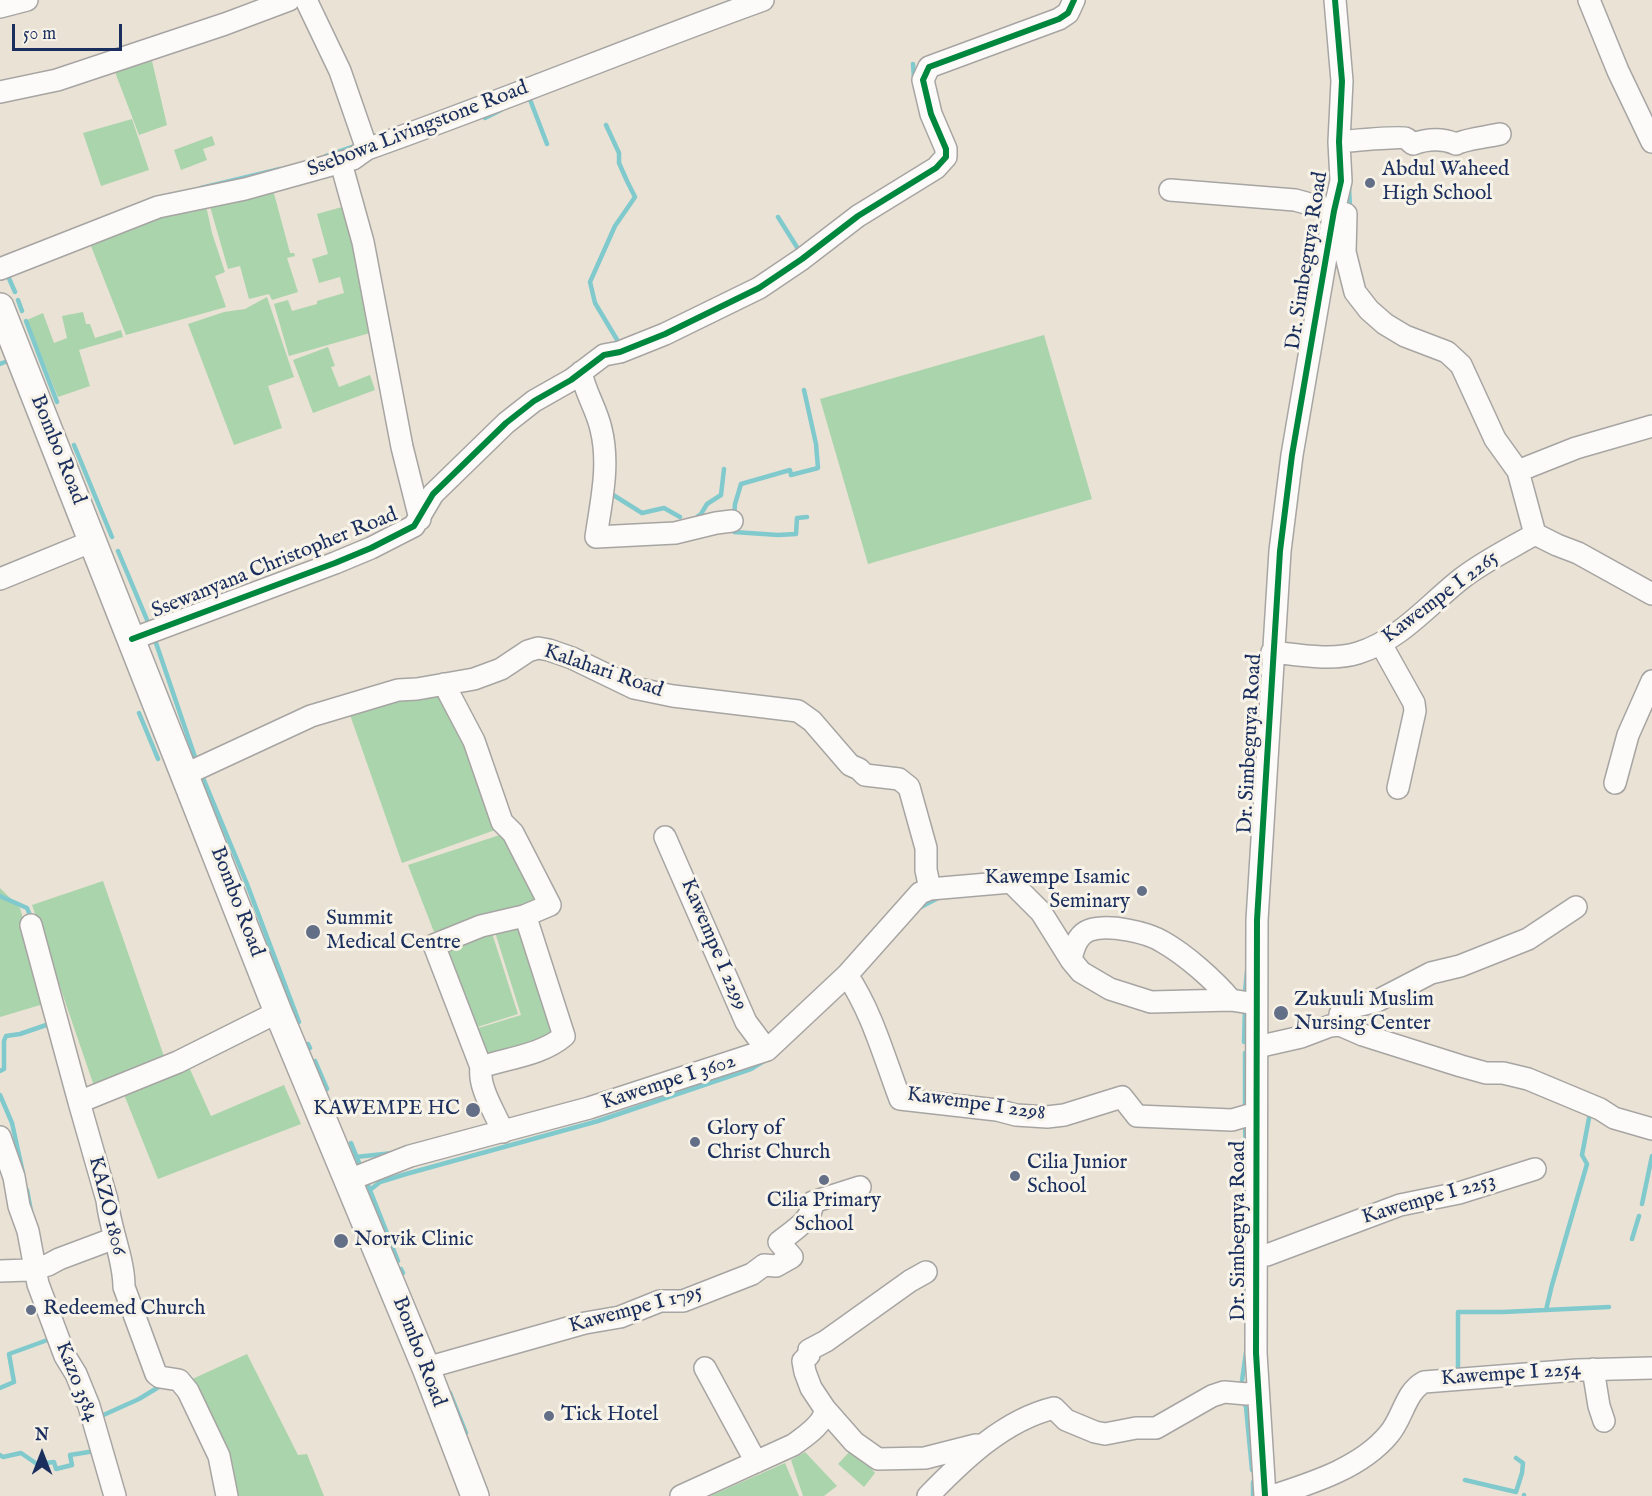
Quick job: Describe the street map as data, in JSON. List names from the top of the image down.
{
  "streets": {
    "main road": ["Bombo Road"],
    "street": [
      "Ssebowa Livingstone Road",
      "Dr. Simbeguya Road",
      "Ssewanyana Christopher Road",
      "Kawempe I 2265",
      "Kalahari Road",
      "Kawempe I 2299",
      "Kawempe I 3602",
      "Kawempe I 2298",
      "Kawempe I 2253",
      "KAZO 1806",
      "Kawempe I 1795",
      "Kawempe I 2254",
      "Kazo 3584"
    ]
  },
  "crossings": [
    ["Dr. Simbeguya Road", "Kawempe I 2265"],
    ["Dr. Simbeguya Road", "Kawempe I 2298"],
    ["Dr. Simbeguya Road", "Kawempe I 2253"],
    ["Bombo Road", "Ssewanyana Christopher Road"],
    ["Bombo Road", "Kalahari Road"],
    ["Bombo Road", "Kawempe I 3602"],
    ["Bombo Road", "Kawempe I 1795"],
    ["Kalahari Road", "Kawempe I 3602"],
    ["Kawempe I 2299", "Kawempe I 3602"],
    ["Kawempe I 3602", "Kawempe I 2298"]
  ],
  "places": [
    "Abdul Waheed High School",
    "Kawempe Isamic Seminary",
    "Summit Medical Centre",
    "Zukuuli Muslim Nursing Center",
    "KAWEMPE HC",
    "Glory of Christ Church",
    "Cilia Junior School",
    "Cilia Primary School",
    "Norvik Clinic",
    "Redeemed Church",
    "Tick Hotel"
  ],
  "scale_bar": "50 m",
  "north": "top"
}
